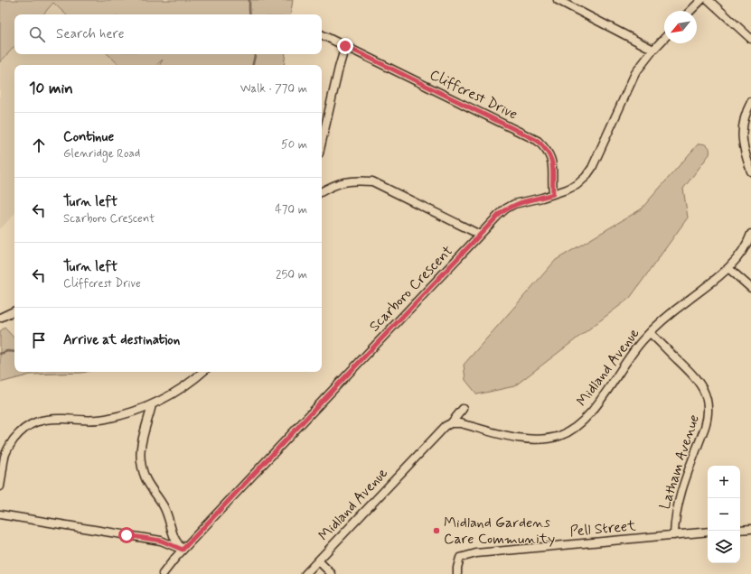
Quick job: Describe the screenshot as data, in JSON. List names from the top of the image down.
{
  "streets": {
    "street": [
      "Cliffcrest Drive",
      "Scarboro Crescent",
      "Midland Avenue",
      "Latham Avenue",
      "Pell Street"
    ]
  },
  "crossings": [
    ["Cliffcrest Drive", "Scarboro Crescent"],
    ["Midland Avenue", "Latham Avenue"],
    ["Latham Avenue", "Pell Street"]
  ],
  "places": ["Midland Gardens Care Community"],
  "north": "bottom left",
  "page": {
    "search": "Search here",
    "heading": ["10 min", "Walk · 770 m"],
    "list": [
      ["Continue", "Glenridge Road", "50 m"],
      ["Turn left", "Scarboro Crescent", "470 m"],
      ["Turn left", "Cliffcrest Drive", "250 m"],
      "Arrive at destination"
    ],
    "map_buttons": ["+", "−"]
  }
}
